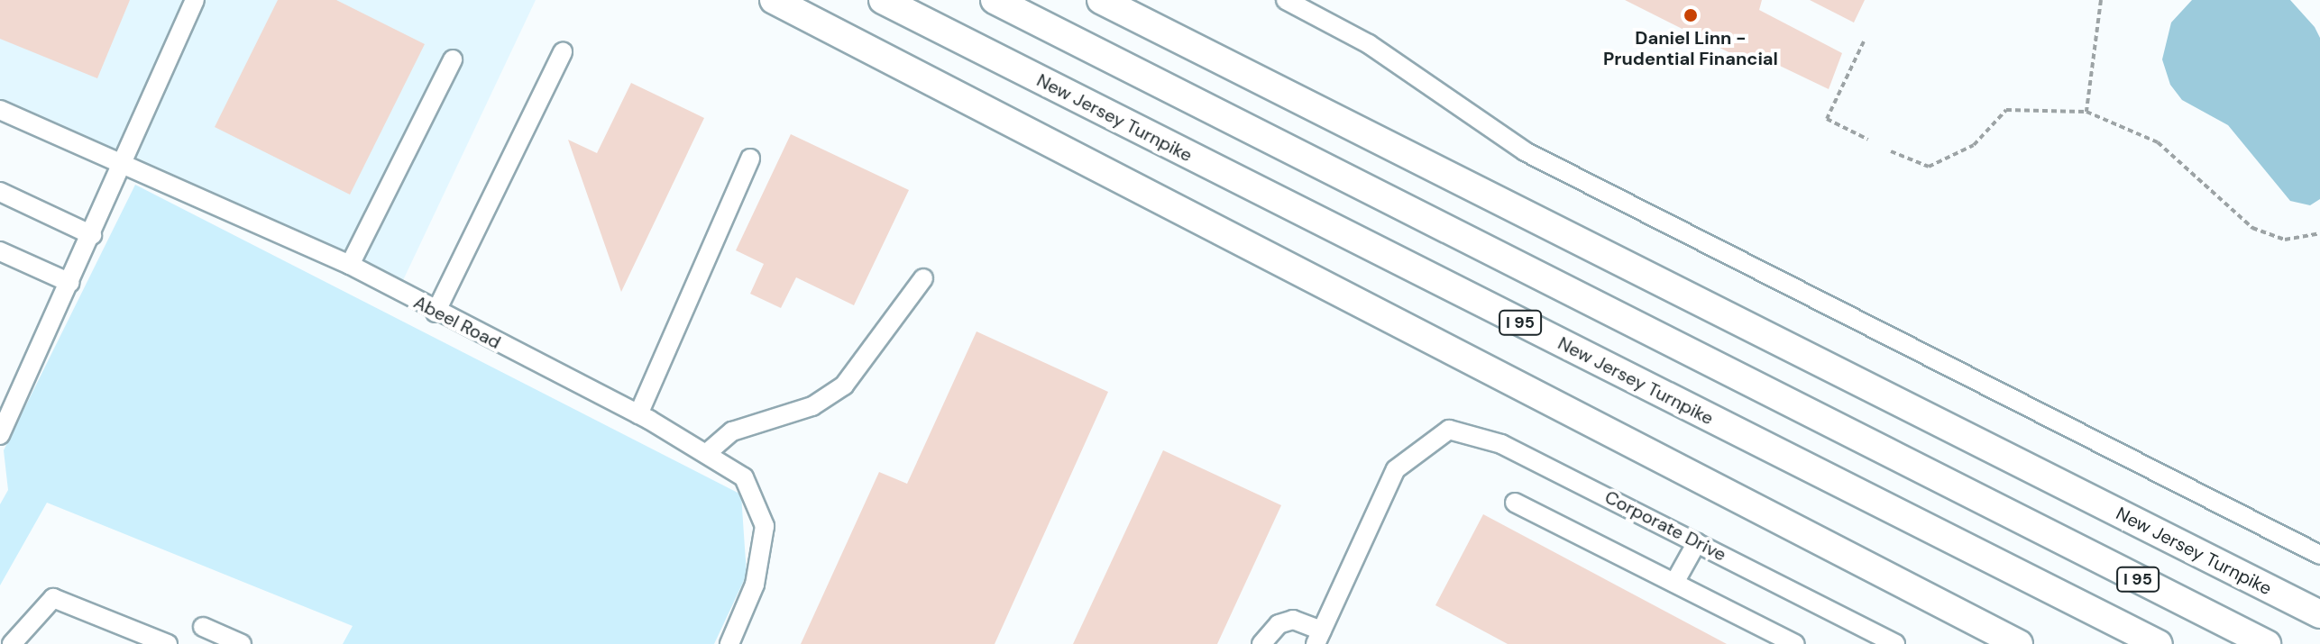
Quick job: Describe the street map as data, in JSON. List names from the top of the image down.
{
  "streets": {
    "highway": ["New Jersey Turnpike", "I 95"],
    "street": ["Abeel Road", "Corporate Drive"]
  },
  "places": ["Daniel Linn - Prudential Financial"]
}
